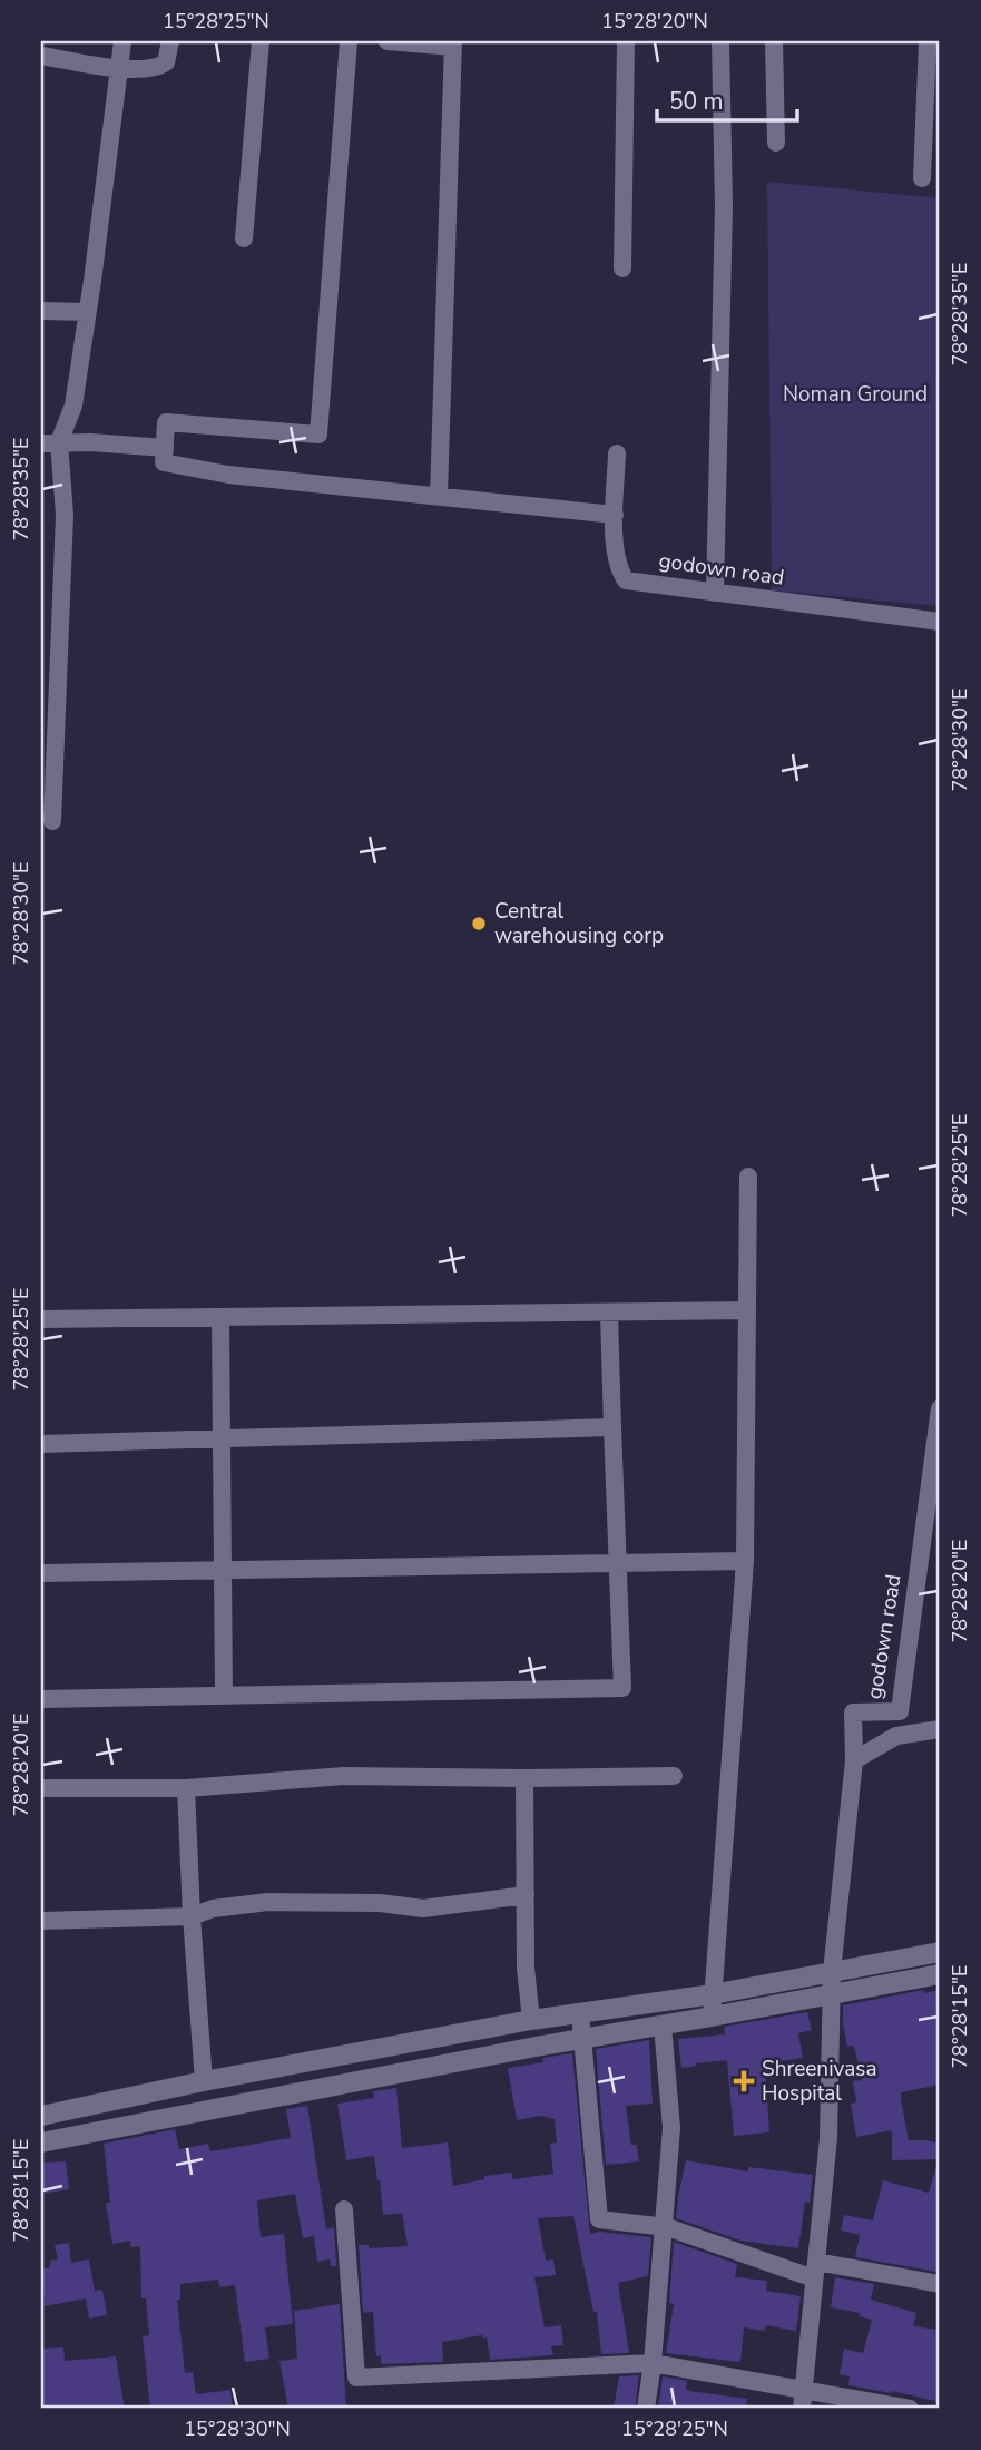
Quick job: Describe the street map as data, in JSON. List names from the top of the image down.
{
  "streets": {
    "street": ["godown road"]
  },
  "parks": ["Noman Ground"],
  "places": {
    "other": ["Central warehousing corp"],
    "health": ["Shreenivasa Hospital"]
  },
  "scale_bar": "50 m",
  "coordinates": [
    "15°28'25\"N",
    "15°28'20\"N",
    "78°28'35\"E",
    "78°28'30\"E",
    "78°28'25\"E",
    "78°28'20\"E",
    "78°28'15\"E",
    "15°28'30\"N"
  ]
}
